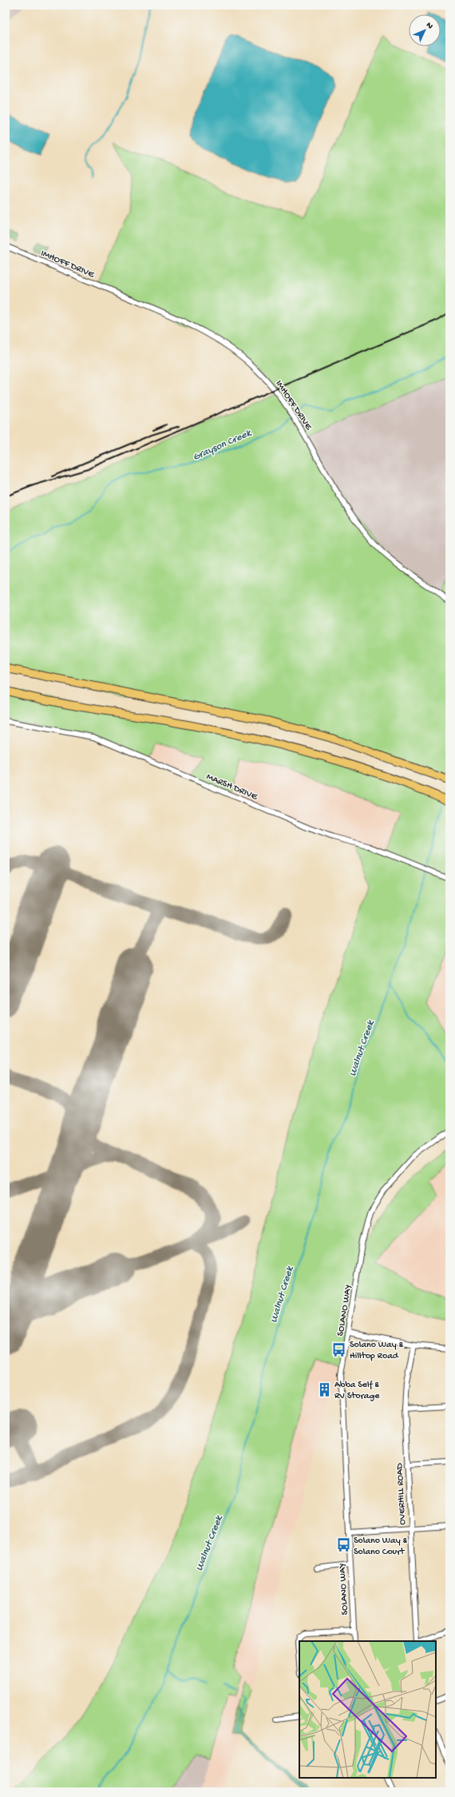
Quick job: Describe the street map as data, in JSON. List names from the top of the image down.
{
  "streets": {
    "street": [
      "IMHOFF DRIVE",
      "MARSH DRIVE",
      "SOLANO WAY",
      "OVERHILL ROAD"
    ]
  },
  "water": ["Grayson Creek", "Walnut Creek"],
  "places": {
    "bus stop": ["Solano Way & Hilltop Road", "Solano Way & Solano Court"],
    "building": ["Abba Self & RV Storage"]
  },
  "north": "top right"
}
